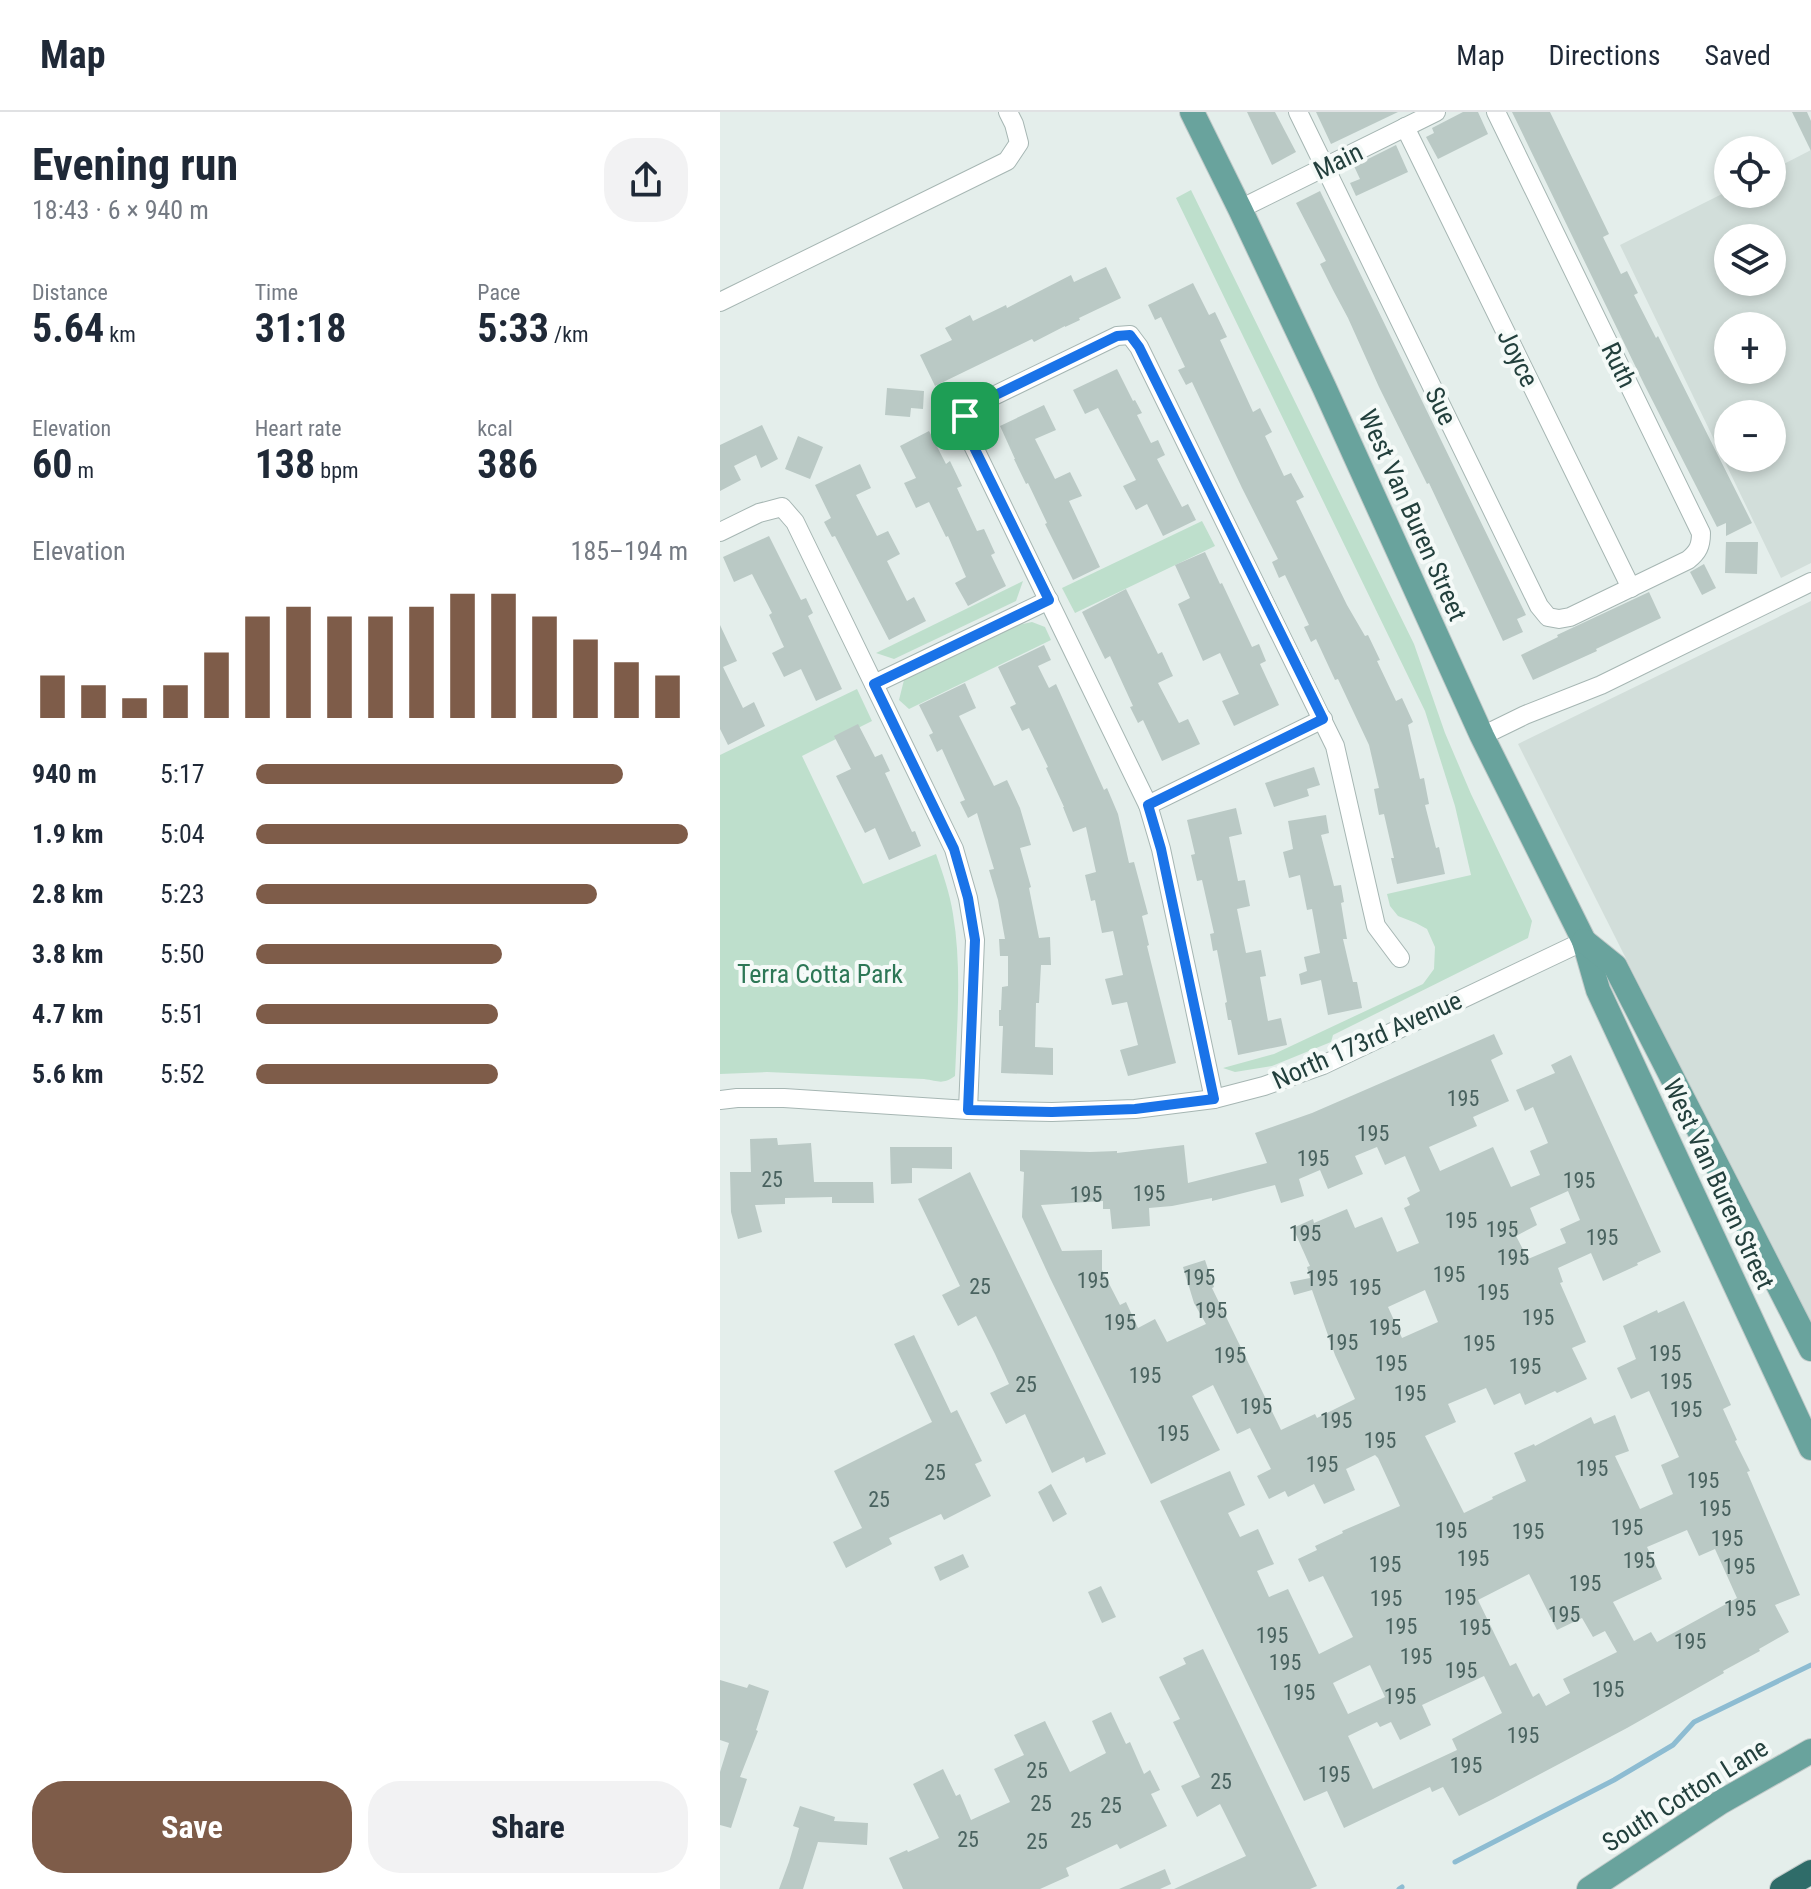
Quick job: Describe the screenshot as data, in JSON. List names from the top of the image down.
{
  "streets": {
    "main road": ["West Van Buren Street", "South Cotton Lane"],
    "street": [
      "Main",
      "Joyce",
      "Ruth",
      "Sue",
      "North 173rd Avenue"
    ]
  },
  "crossings": [
    ["Main", "Joyce"],
    ["Main", "Sue"],
    ["Main", "West Van Buren Street"],
    ["Joyce", "Ruth"],
    ["Joyce", "Sue"],
    ["Ruth", "Sue"],
    ["West Van Buren Street", "North 173rd Avenue"]
  ],
  "parks": ["Terra Cotta Park"],
  "house_numbers": [
    "195",
    "195",
    "195",
    "25",
    "195",
    "195",
    "195",
    "195",
    "195",
    "195",
    "195",
    "195",
    "195",
    "195",
    "195",
    "195",
    "25",
    "195",
    "195",
    "195",
    "195",
    "195",
    "195",
    "195",
    "195",
    "195",
    "195",
    "195",
    "195",
    "195",
    "195",
    "25",
    "195",
    "195",
    "195",
    "195",
    "195",
    "195",
    "195",
    "195",
    "25",
    "195",
    "25",
    "195",
    "195",
    "195",
    "195",
    "195",
    "195",
    "195",
    "195",
    "195",
    "195",
    "195",
    "195",
    "195",
    "195",
    "195",
    "195",
    "195",
    "195",
    "195",
    "195",
    "195",
    "195",
    "195",
    "195",
    "195",
    "195",
    "25",
    "195",
    "25",
    "25",
    "25",
    "25",
    "25",
    "25"
  ],
  "page": {
    "header": "Map",
    "nav": ["Map", "Directions", "Saved"],
    "heading": ["Evening run", "18:43 · 6 × 940 m"],
    "map_buttons": ["+", "−"],
    "stats": [
      ["Distance", "5.64 km"],
      ["Time", "31:18"],
      ["Pace", "5:33 /km"],
      ["Elevation", "60 m"],
      ["Heart rate", "138 bpm"],
      ["kcal", "386"]
    ],
    "chart": ["Elevation", "185–194 m"],
    "list": [
      {
        "name": "940 m",
        "note": "5:17"
      },
      {
        "name": "1.9 km",
        "note": "5:04"
      },
      {
        "name": "2.8 km",
        "note": "5:23"
      },
      {
        "name": "3.8 km",
        "note": "5:50"
      },
      {
        "name": "4.7 km",
        "note": "5:51"
      },
      {
        "name": "5.6 km",
        "note": "5:52"
      }
    ],
    "buttons": ["Save", "Share"]
  }
}
